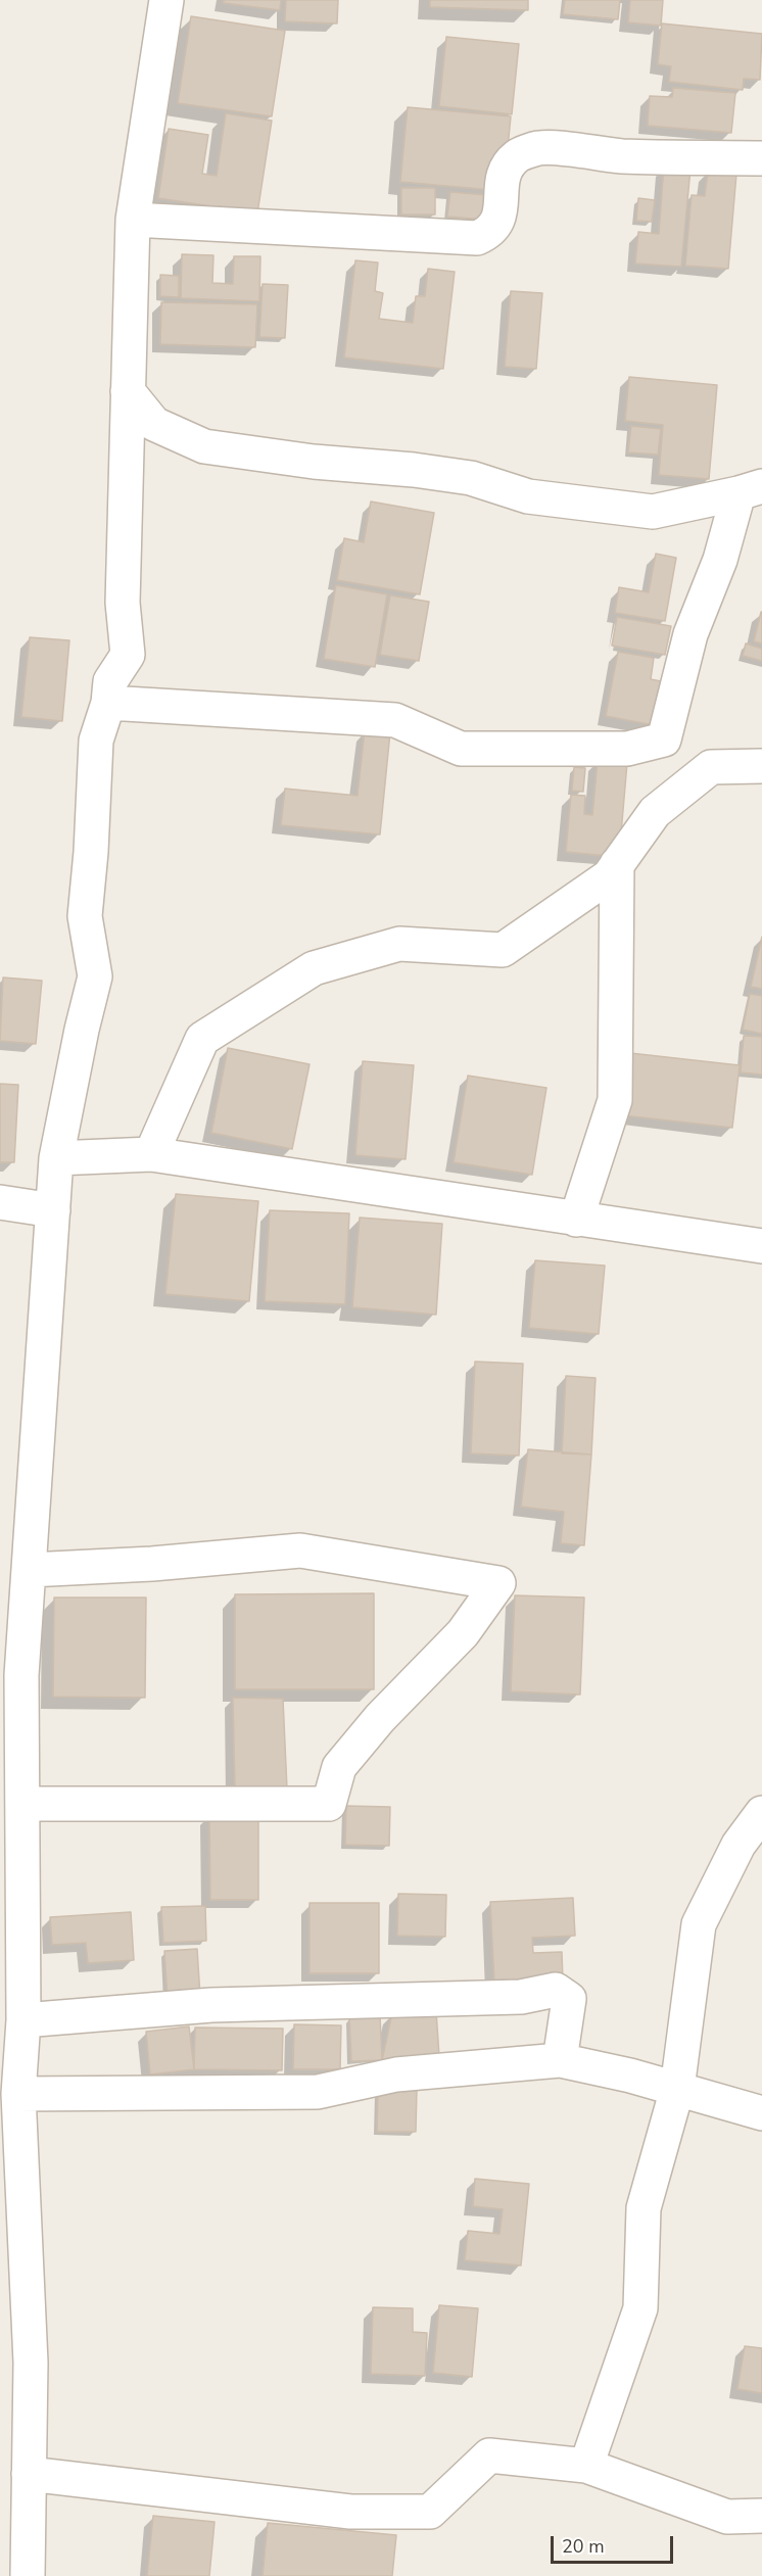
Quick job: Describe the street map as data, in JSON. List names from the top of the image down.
{
  "scale_bar": "20 m"
}
